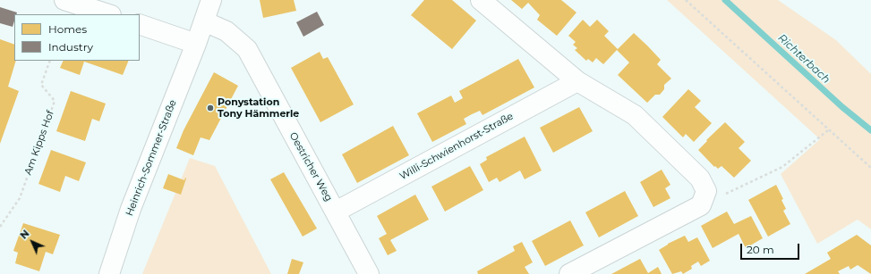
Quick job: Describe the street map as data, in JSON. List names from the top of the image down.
{
  "streets": {
    "street": ["Willi-Schwienhorst-Straße", "Heinrich-Sommer-Straße", "Oestricher Weg"],
    "path": ["Am Kipps Hof"]
  },
  "crossings": [
    ["Willi-Schwienhorst-Straße", "Oestricher Weg"]
  ],
  "water": ["Richterbach"],
  "places": ["Ponystation Tony Hämmerle"],
  "legend": ["Homes", "Industry"],
  "scale_bar": "20 m",
  "north": "top left"
}
